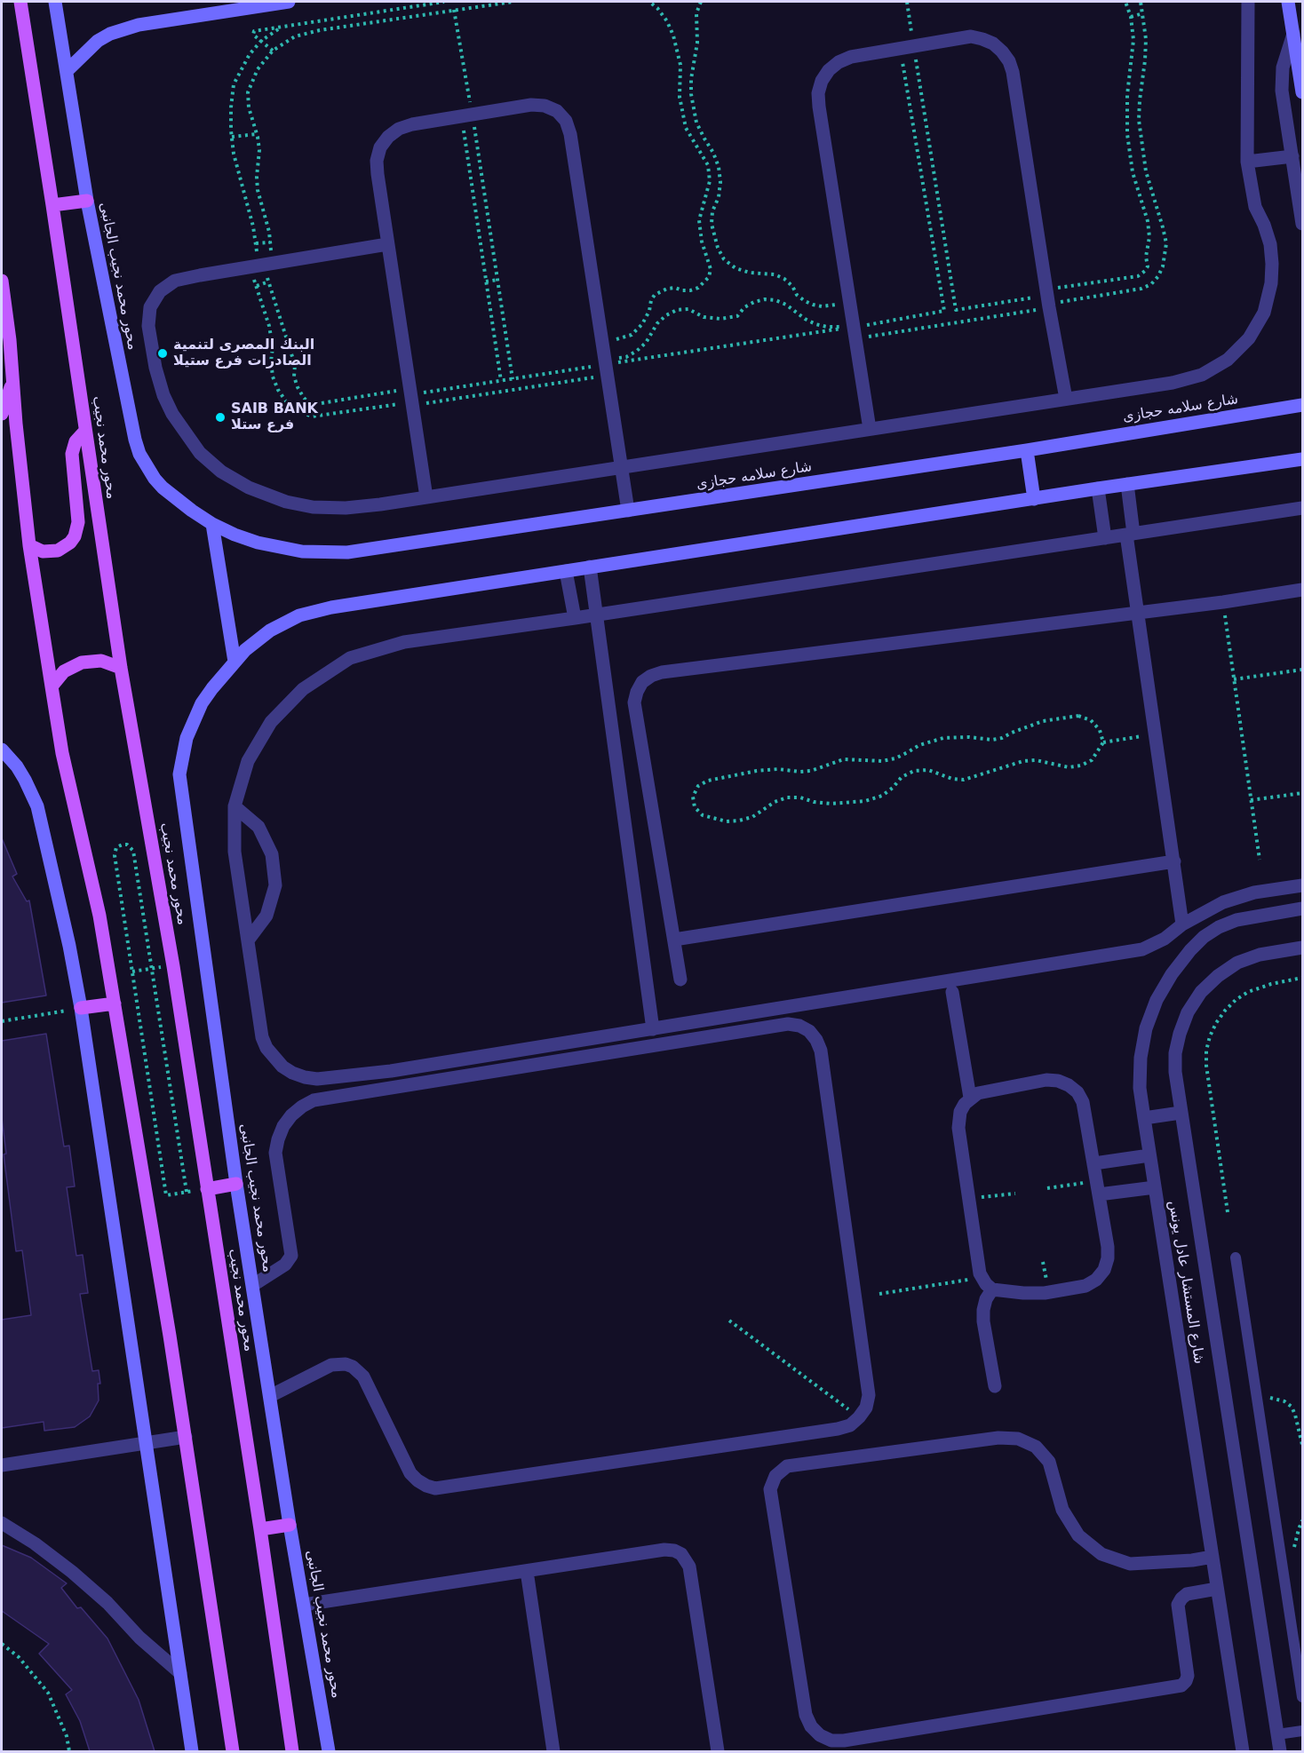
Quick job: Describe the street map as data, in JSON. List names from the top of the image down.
{
  "streets": {
    "main road": ["محور محمد نجيب"],
    "street": ["محور محمد نجيب الجانبى", "شارع سلامه حجازى", "شارع المستشار عادل يونس"]
  },
  "crossings": [
    ["محور محمد نجيب الجانبى", "شارع سلامه حجازى"]
  ],
  "places": ["البنك المصرى لتنمية الصادرات فرع ستيلا", "SAIB BANK فرع ستلا"]
}
